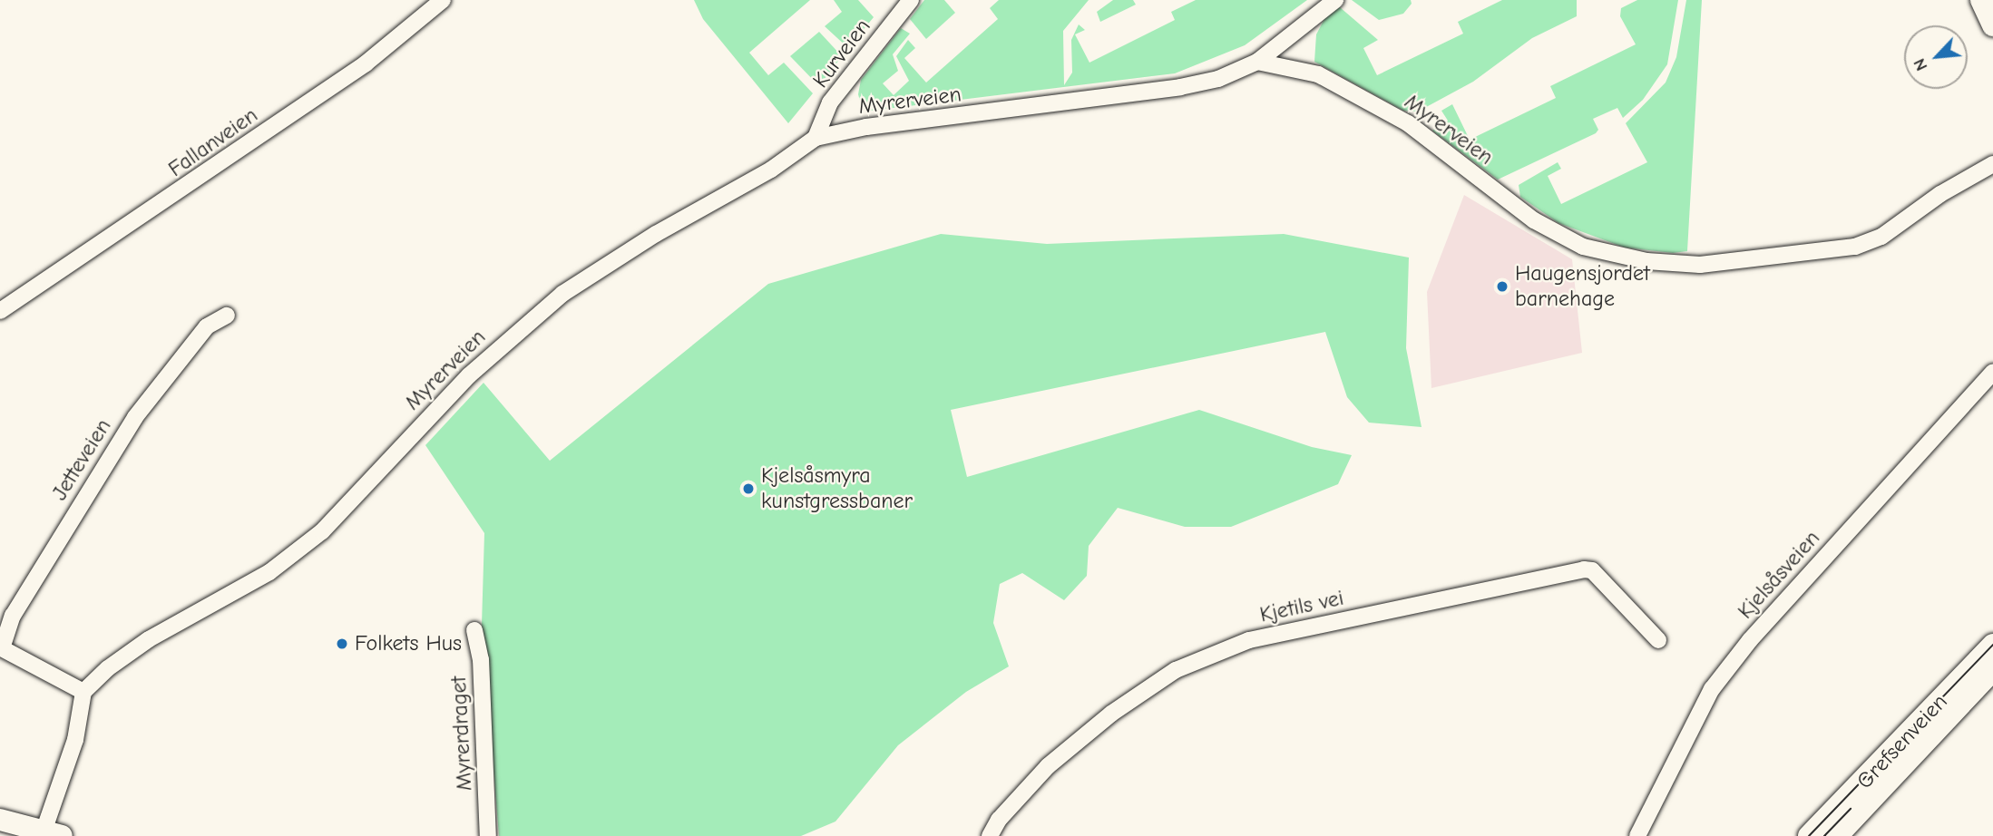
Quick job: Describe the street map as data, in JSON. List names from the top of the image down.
{
  "streets": {
    "main road": ["Grefsenveien"],
    "street": [
      "Kurveien",
      "Myrerveien",
      "Fallanveien",
      "Jetteveien",
      "Kjelsåsveien",
      "Kjetils vei",
      "Myrerdraget"
    ]
  },
  "crossings": [
    ["Kurveien", "Myrerveien"]
  ],
  "places": ["Haugensjordet barnehage", "Kjelsåsmyra kunstgressbaner", "Folkets Hus"],
  "north": "bottom left"
}
